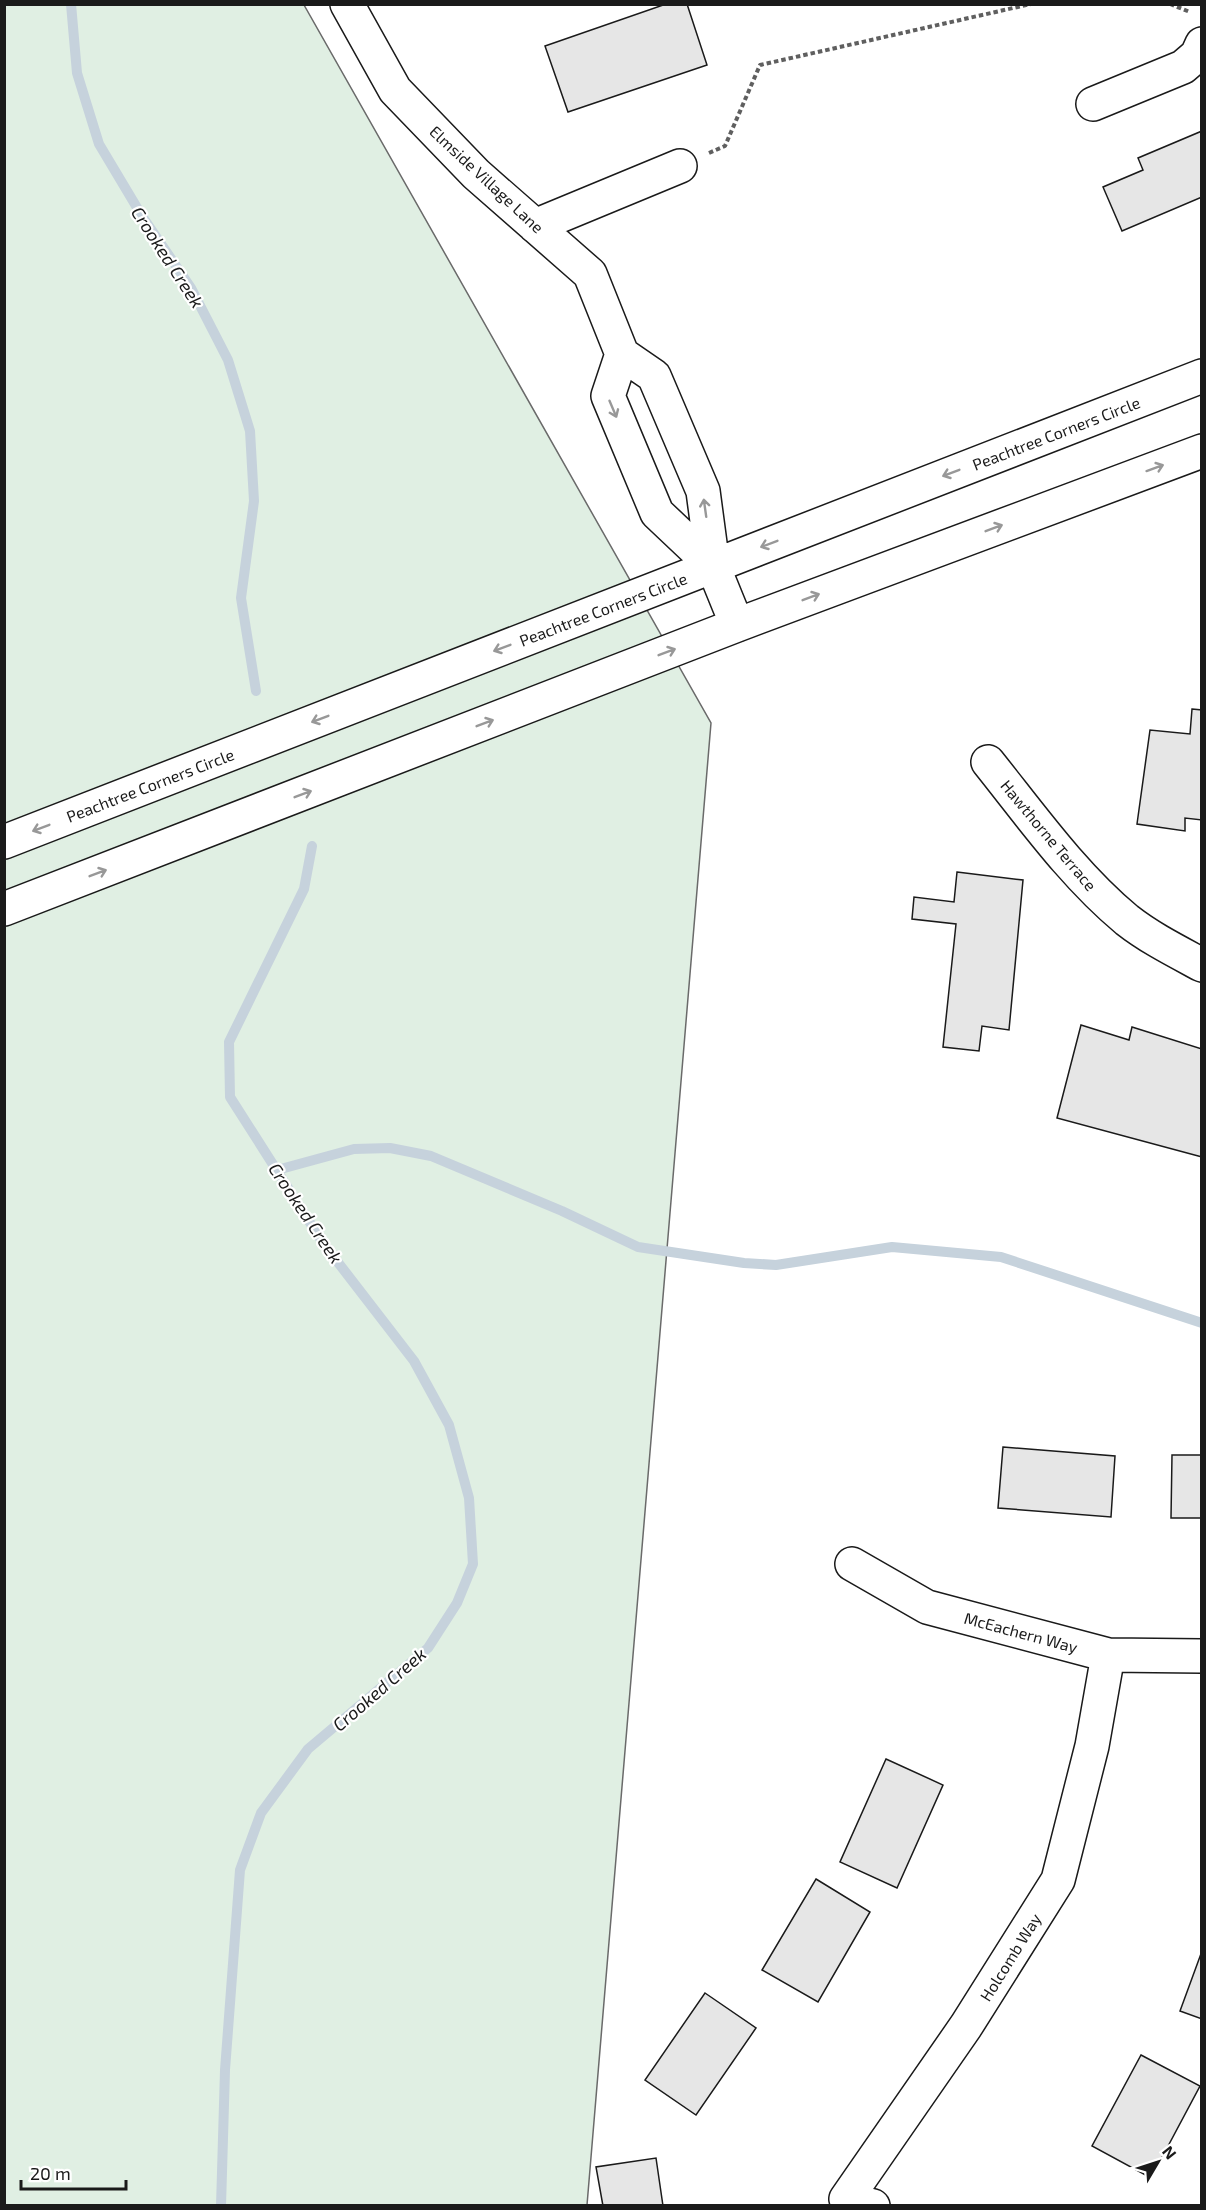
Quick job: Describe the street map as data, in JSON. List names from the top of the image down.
{
  "streets": {
    "street": [
      "Elmside Village Lane",
      "Peachtree Corners Circle",
      "Hawthorne Terrace",
      "McEachern Way",
      "Holcomb Way"
    ]
  },
  "crossings": [
    ["McEachern Way", "Holcomb Way"]
  ],
  "water": ["Crooked Creek"],
  "scale_bar": "20 m",
  "north": "top right"
}
